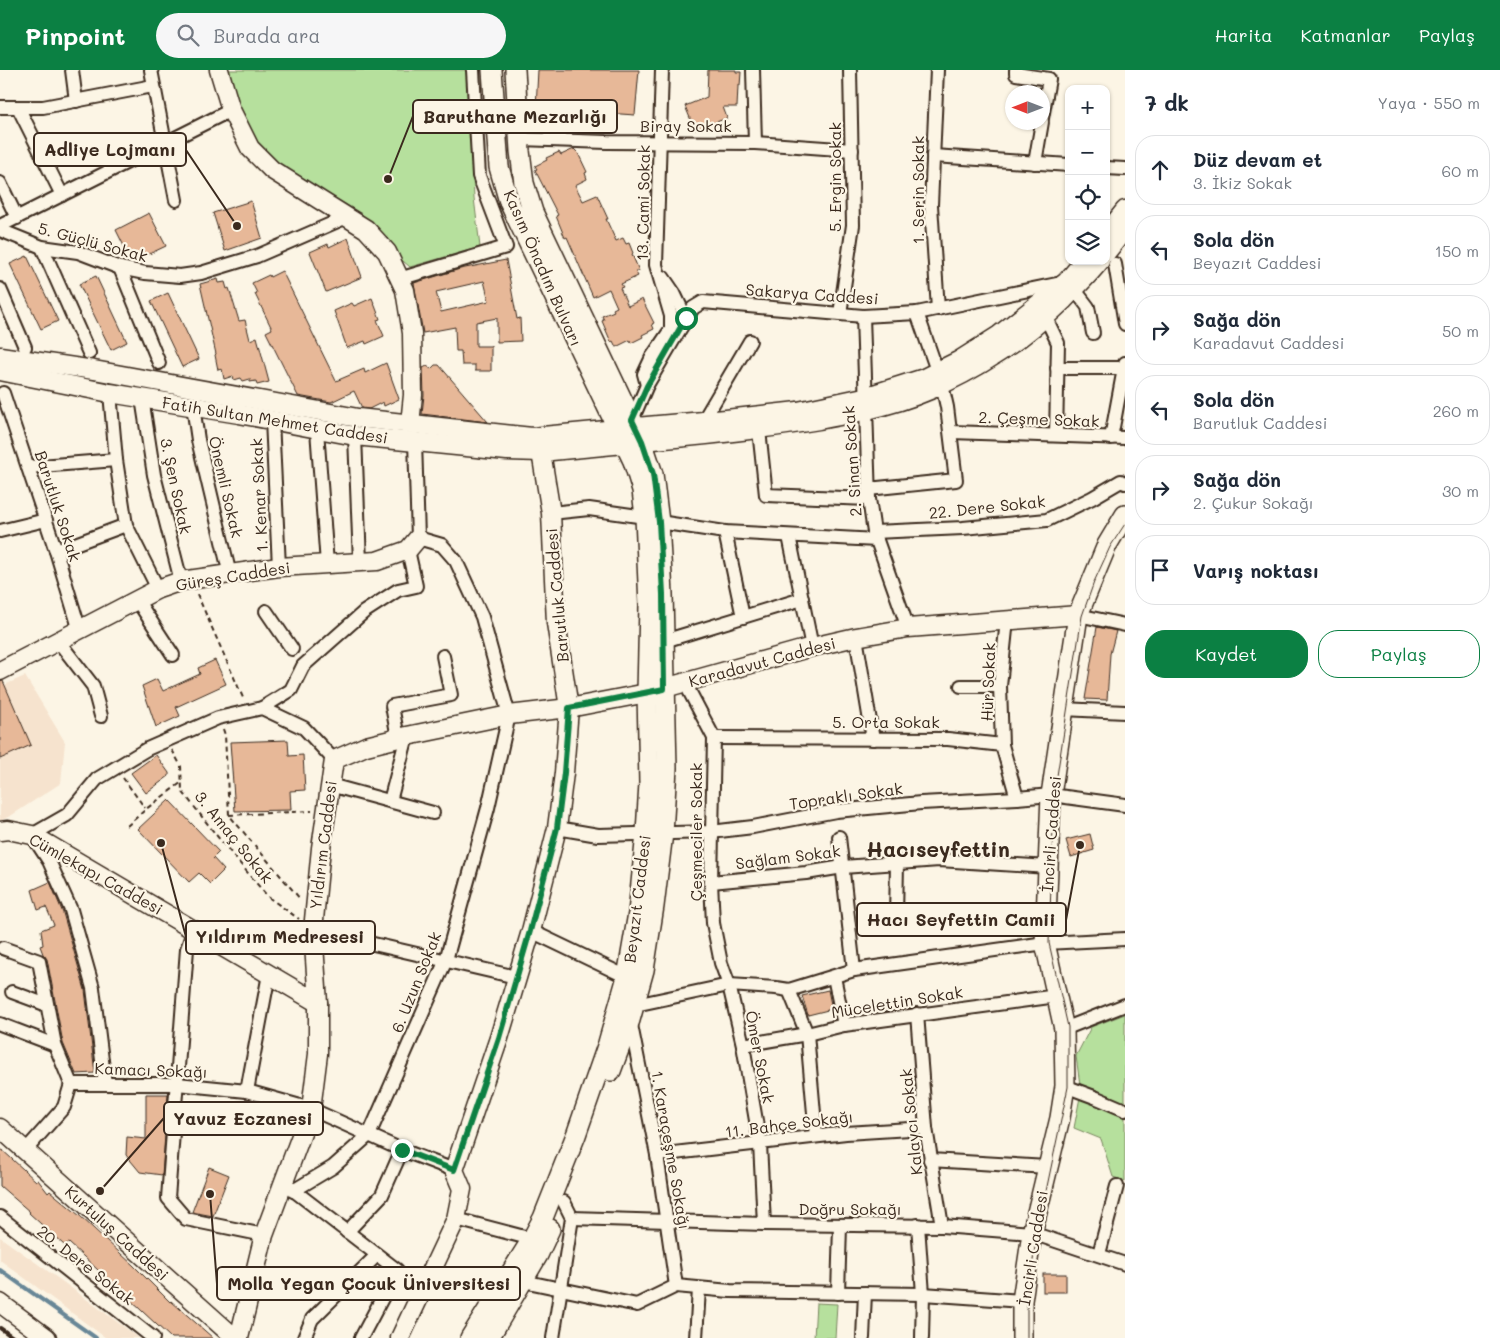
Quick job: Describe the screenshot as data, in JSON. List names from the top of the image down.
{
  "streets": {
    "main road": [
      "Kasım Önadım Bulvarı",
      "Fatih Sultan Mehmet Caddesi",
      "Güreş Caddesi",
      "Barutluk Caddesi",
      "Karadavut Caddesi",
      "İncirli Caddesi",
      "Yıldırım Caddesi",
      "Cümlekapı Caddesi",
      "Beyazıt Caddesi",
      "Kurtuluş Caddesi"
    ],
    "street": [
      "Biray Sokak",
      "5. Ergin Sokak",
      "1. Serin Sokak",
      "13. Cami Sokak",
      "5. Güçlü Sokak",
      "Sakarya Caddesi",
      "2. Çeşme Sokak",
      "2. Sinan Sokak",
      "3. Şen Sokak",
      "Önemli Sokak",
      "1. Kenar Sokak",
      "Barutluk Sokak",
      "22. Dere Sokak",
      "Hür Sokak",
      "5. Orta Sokak",
      "Topraklı Sokak",
      "Çeşmeciler Sokak",
      "Sağlam Sokak",
      "6. Uzun Sokak",
      "Mücelettin Sokak",
      "Ömer Sokak",
      "Kamacı Sokağı",
      "Kalaycı Sokak",
      "11. Bahçe Sokağı",
      "1. Karaçeşme Sokağı",
      "Doğru Sokağı",
      "20. Dere Sokak"
    ],
    "path": ["3. Amaç Sokak"]
  },
  "crossings": [
    ["Biray Sokak", "5. Ergin Sokak"],
    ["Biray Sokak", "13. Cami Sokak"],
    ["Biray Sokak", "Kasım Önadım Bulvarı"],
    ["5. Ergin Sokak", "Sakarya Caddesi"],
    ["1. Serin Sokak", "Sakarya Caddesi"],
    ["Kasım Önadım Bulvarı", "Fatih Sultan Mehmet Caddesi"],
    ["Kasım Önadım Bulvarı", "Beyazıt Caddesi"],
    ["Sakarya Caddesi", "Fatih Sultan Mehmet Caddesi"],
    ["Sakarya Caddesi", "2. Sinan Sokak"],
    ["Fatih Sultan Mehmet Caddesi", "2. Sinan Sokak"],
    ["Fatih Sultan Mehmet Caddesi", "3. Şen Sokak"],
    ["Fatih Sultan Mehmet Caddesi", "Önemli Sokak"],
    ["Fatih Sultan Mehmet Caddesi", "1. Kenar Sokak"],
    ["Fatih Sultan Mehmet Caddesi", "Barutluk Caddesi"],
    ["Fatih Sultan Mehmet Caddesi", "Beyazıt Caddesi"],
    ["2. Sinan Sokak", "22. Dere Sokak"],
    ["2. Sinan Sokak", "Karadavut Caddesi"],
    ["3. Şen Sokak", "Güreş Caddesi"],
    ["Önemli Sokak", "Güreş Caddesi"],
    ["1. Kenar Sokak", "Güreş Caddesi"],
    ["Barutluk Sokak", "Güreş Caddesi"],
    ["22. Dere Sokak", "Barutluk Caddesi"],
    ["22. Dere Sokak", "Beyazıt Caddesi"],
    ["Barutluk Caddesi", "Karadavut Caddesi"],
    ["Barutluk Caddesi", "Topraklı Sokak"],
    ["Barutluk Caddesi", "Kamacı Sokağı"],
    ["Karadavut Caddesi", "Hür Sokak"],
    ["Karadavut Caddesi", "Çeşmeciler Sokak"],
    ["Karadavut Caddesi", "İncirli Caddesi"],
    ["Karadavut Caddesi", "Yıldırım Caddesi"],
    ["Karadavut Caddesi", "Beyazıt Caddesi"],
    ["Karadavut Caddesi", "6. Uzun Sokak"],
    ["Hür Sokak", "5. Orta Sokak"],
    ["5. Orta Sokak", "Çeşmeciler Sokak"],
    ["Topraklı Sokak", "Çeşmeciler Sokak"],
    ["Topraklı Sokak", "İncirli Caddesi"],
    ["Topraklı Sokak", "Beyazıt Caddesi"],
    ["Çeşmeciler Sokak", "Sağlam Sokak"],
    ["Çeşmeciler Sokak", "Ömer Sokak"],
    ["İncirli Caddesi", "Sağlam Sokak"],
    ["İncirli Caddesi", "Mücelettin Sokak"],
    ["İncirli Caddesi", "Doğru Sokağı"],
    ["3. Amaç Sokak", "Yıldırım Caddesi"],
    ["Yıldırım Caddesi", "Cümlekapı Caddesi"],
    ["Yıldırım Caddesi", "6. Uzun Sokak"],
    ["Yıldırım Caddesi", "Kamacı Sokağı"],
    ["Beyazıt Caddesi", "1. Karaçeşme Sokağı"],
    ["Beyazıt Caddesi", "Doğru Sokağı"],
    ["6. Uzun Sokak", "Kamacı Sokağı"],
    ["Mücelettin Sokak", "Ömer Sokak"],
    ["Mücelettin Sokak", "Kalaycı Sokak"],
    ["Ömer Sokak", "11. Bahçe Sokağı"],
    ["Ömer Sokak", "Doğru Sokağı"],
    ["Kamacı Sokağı", "Kurtuluş Caddesi"],
    ["Kalaycı Sokak", "11. Bahçe Sokağı"],
    ["Kalaycı Sokak", "Doğru Sokağı"],
    ["11. Bahçe Sokağı", "1. Karaçeşme Sokağı"],
    ["1. Karaçeşme Sokağı", "Doğru Sokağı"]
  ],
  "districts": ["Hacıseyfettin"],
  "places": [
    "Baruthane Mezarlığı",
    "Adliye Lojmanı",
    "Yıldırım Medresesi",
    "Hacı Seyfettin Camii",
    "Yavuz Eczanesi",
    "Molla Yegan Çocuk Üniversitesi"
  ],
  "north": "left",
  "page": {
    "header": "Pinpoint",
    "search": "Burada ara",
    "nav": ["Harita", "Katmanlar", "Paylaş"],
    "heading": ["7 dk", "Yaya · 550 m"],
    "map_buttons": ["+", "−"],
    "list": [
      ["Düz devam et", "3. İkiz Sokak", "60 m"],
      ["Sola dön", "Beyazıt Caddesi", "150 m"],
      ["Sağa dön", "Karadavut Caddesi", "50 m"],
      ["Sola dön", "Barutluk Caddesi", "260 m"],
      ["Sağa dön", "2. Çukur Sokağı", "30 m"],
      "Varış noktası"
    ],
    "buttons": ["Kaydet", "Paylaş"]
  }
}
